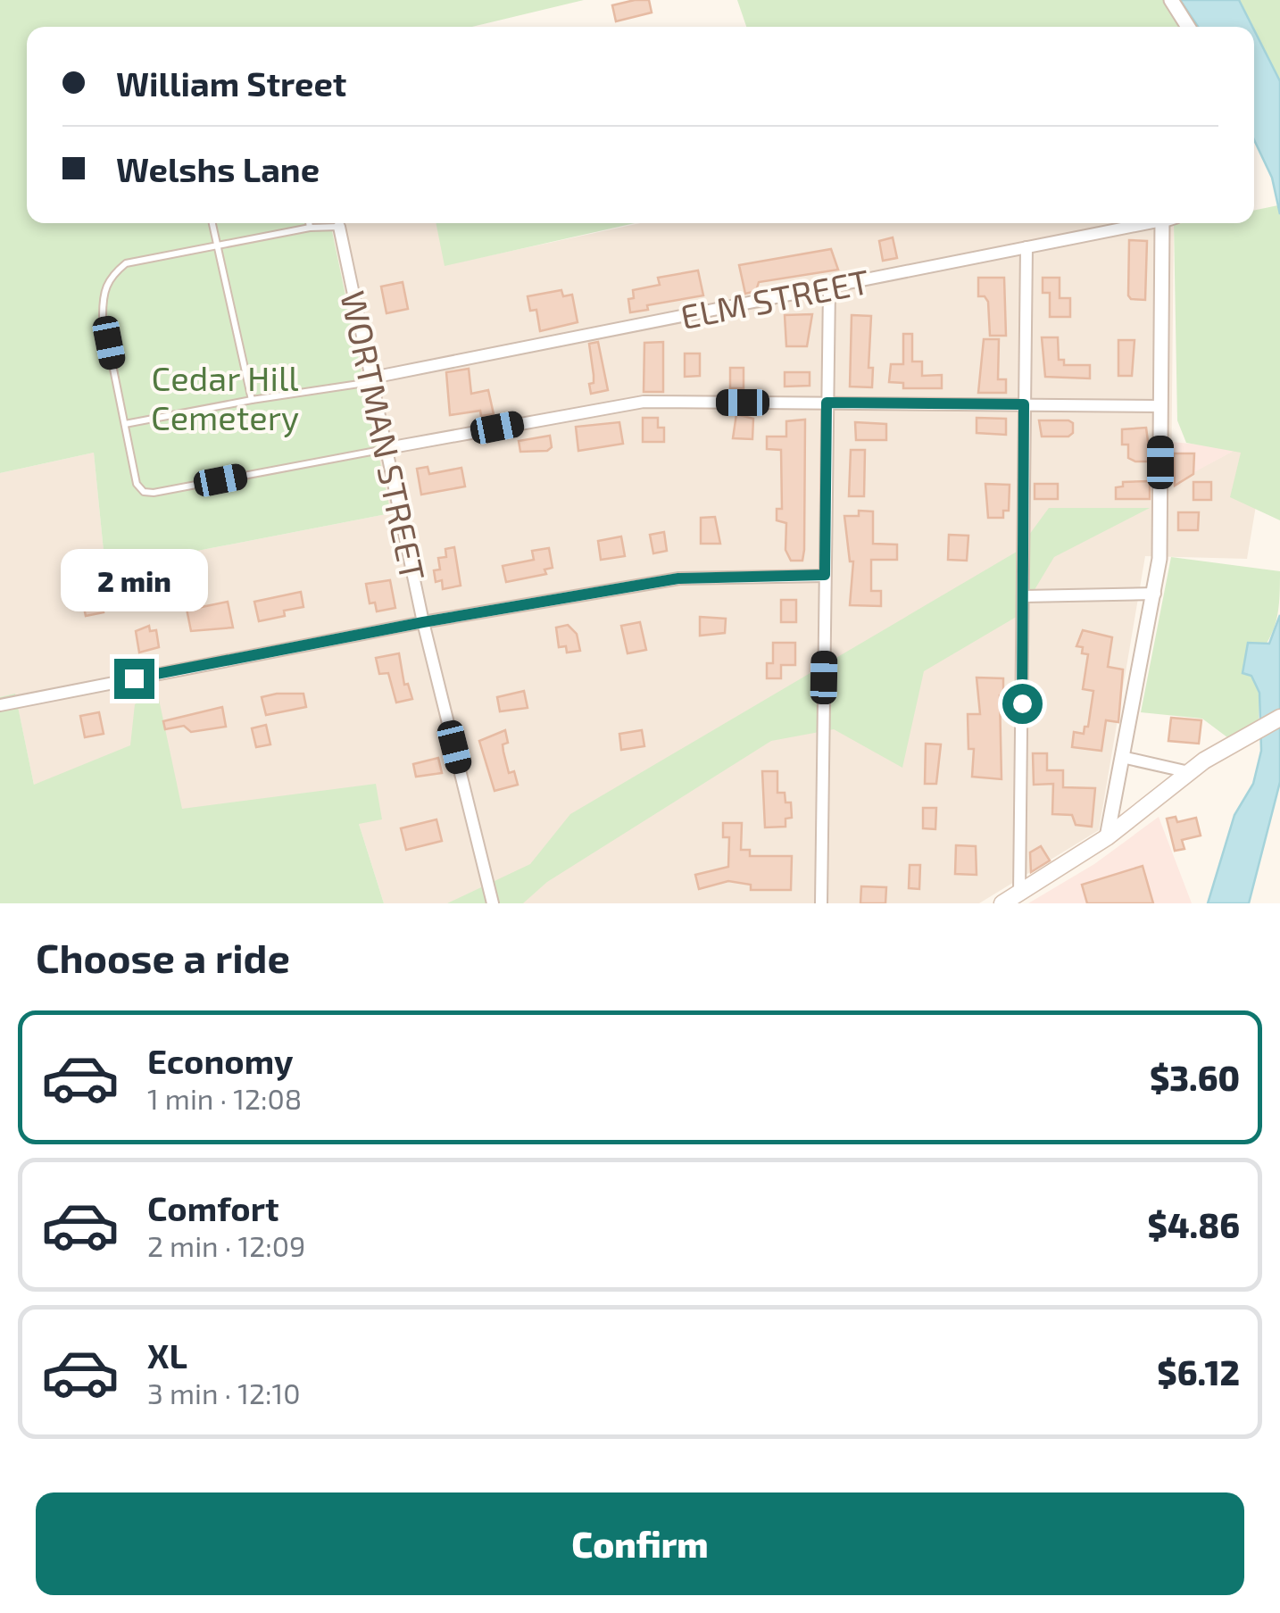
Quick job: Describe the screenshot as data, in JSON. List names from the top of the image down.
{
  "streets": {
    "street": ["ELM STREET", "WORTMAN STREET"]
  },
  "crossings": [
    ["ELM STREET", "WORTMAN STREET"]
  ],
  "parks": ["Cedar Hill Cemetery"],
  "page": {
    "banner": ["William Street", "Welshs Lane"],
    "bubble": "2 min",
    "heading": "Choose a ride",
    "list": [
      {
        "name": "Economy",
        "note": "1 min · 12:08",
        "value": "$3.60"
      },
      {
        "name": "Comfort",
        "note": "2 min · 12:09",
        "value": "$4.86"
      },
      {
        "name": "XL",
        "note": "3 min · 12:10",
        "value": "$6.12"
      }
    ],
    "buttons": "Confirm"
  }
}
